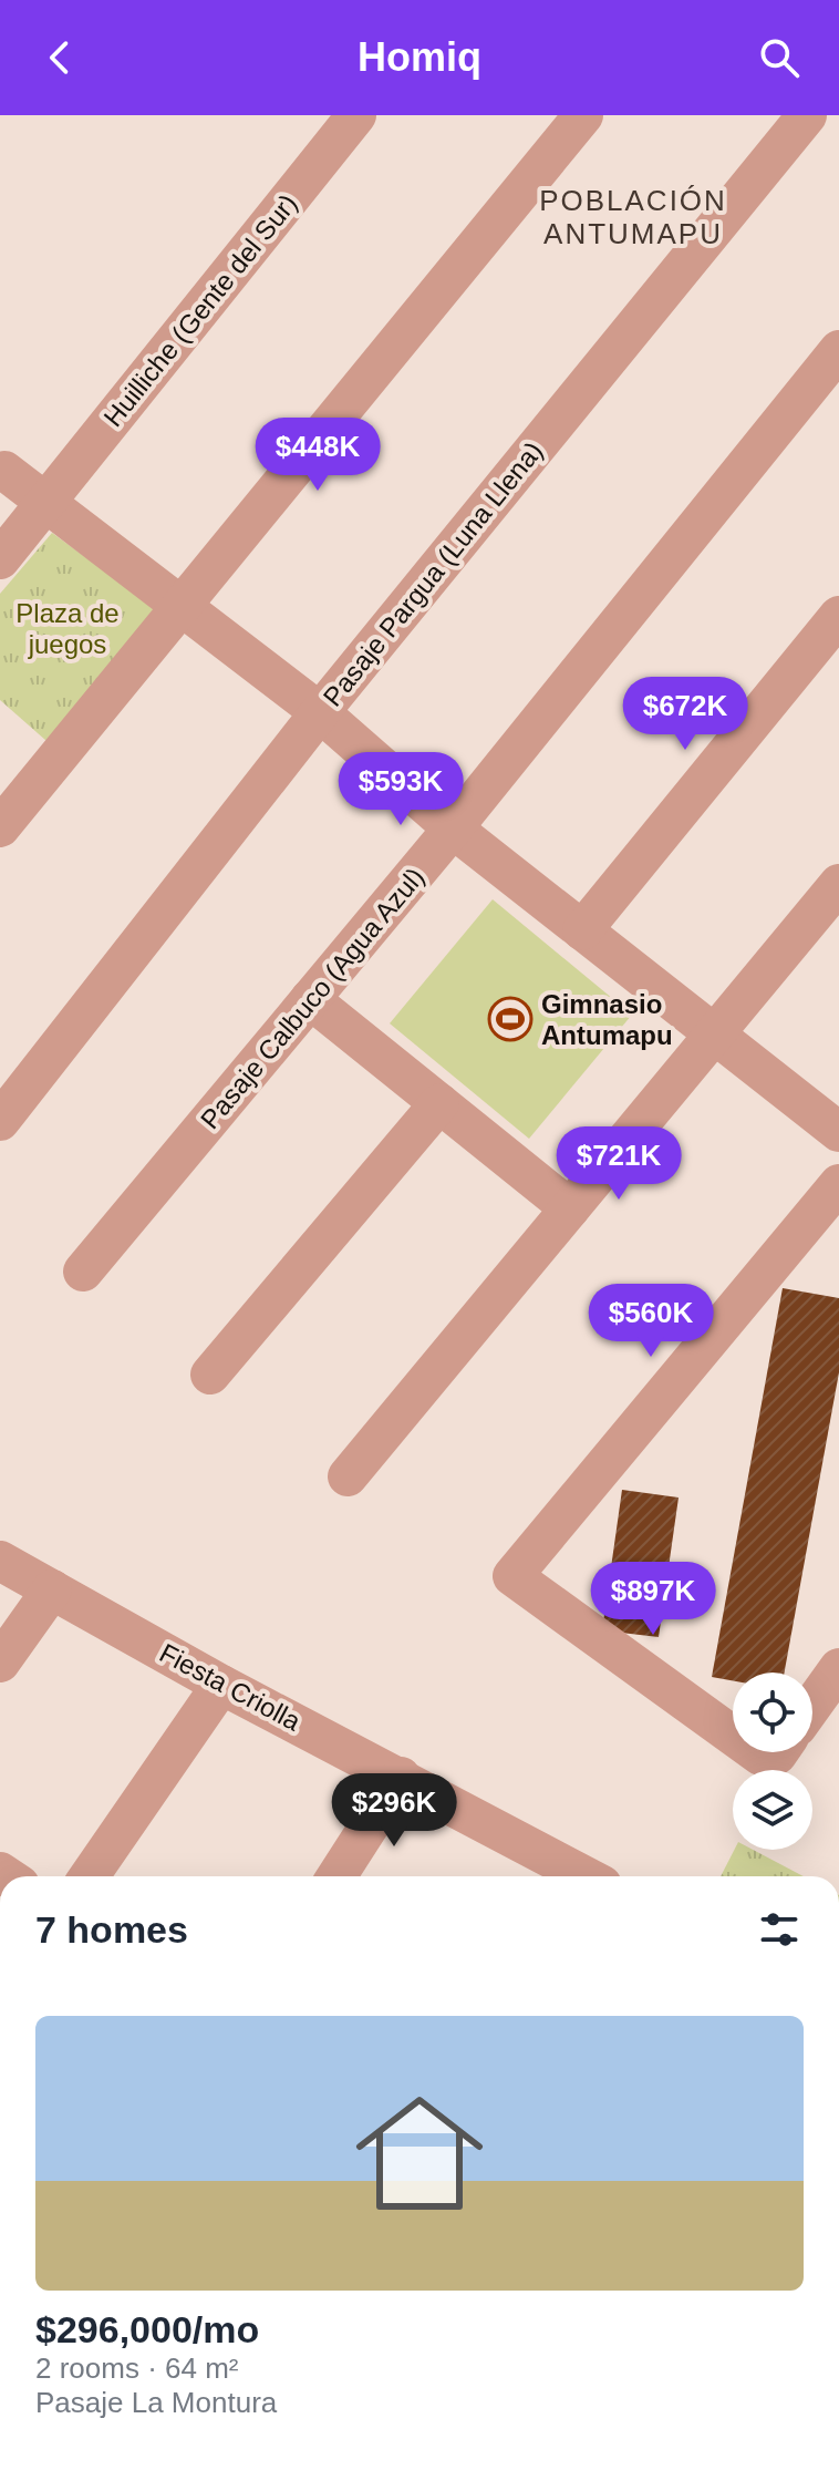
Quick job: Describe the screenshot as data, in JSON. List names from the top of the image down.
{
  "streets": {
    "street": [
      "Huilliche (Gente del Sur)",
      "Pasaje Pargua (Luna Llena)",
      "Pasaje Calbuco (Agua Azul)",
      "Fiesta Criolla"
    ]
  },
  "districts": ["POBLACIÓN ANTUMAPU"],
  "parks": ["Plaza de juegos"],
  "places": {
    "sports": ["Gimnasio Antumapu"]
  },
  "page": {
    "header": "Homiq",
    "price": [
      "$448K",
      "$672K",
      "$593K",
      "$721K",
      "$560K",
      "$897K",
      "$296K"
    ],
    "heading": "7 homes",
    "list": [
      {
        "name": "$296,000/mo",
        "note": "2 rooms · 64 m² · Pasaje La Montura"
      }
    ]
  }
}
